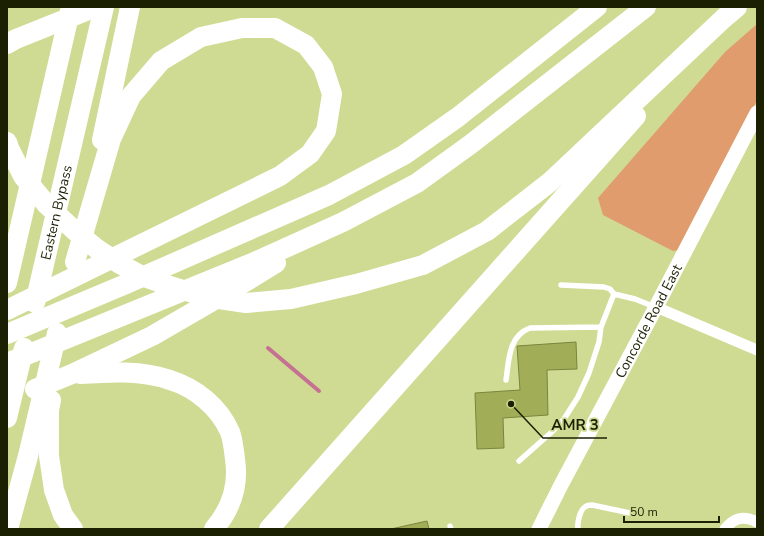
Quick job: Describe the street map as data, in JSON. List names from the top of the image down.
{
  "streets": {
    "highway": ["Eastern Bypass"],
    "main road": ["Concorde Road East"]
  },
  "places": ["AMR 3"],
  "scale_bar": "50 m"
}
